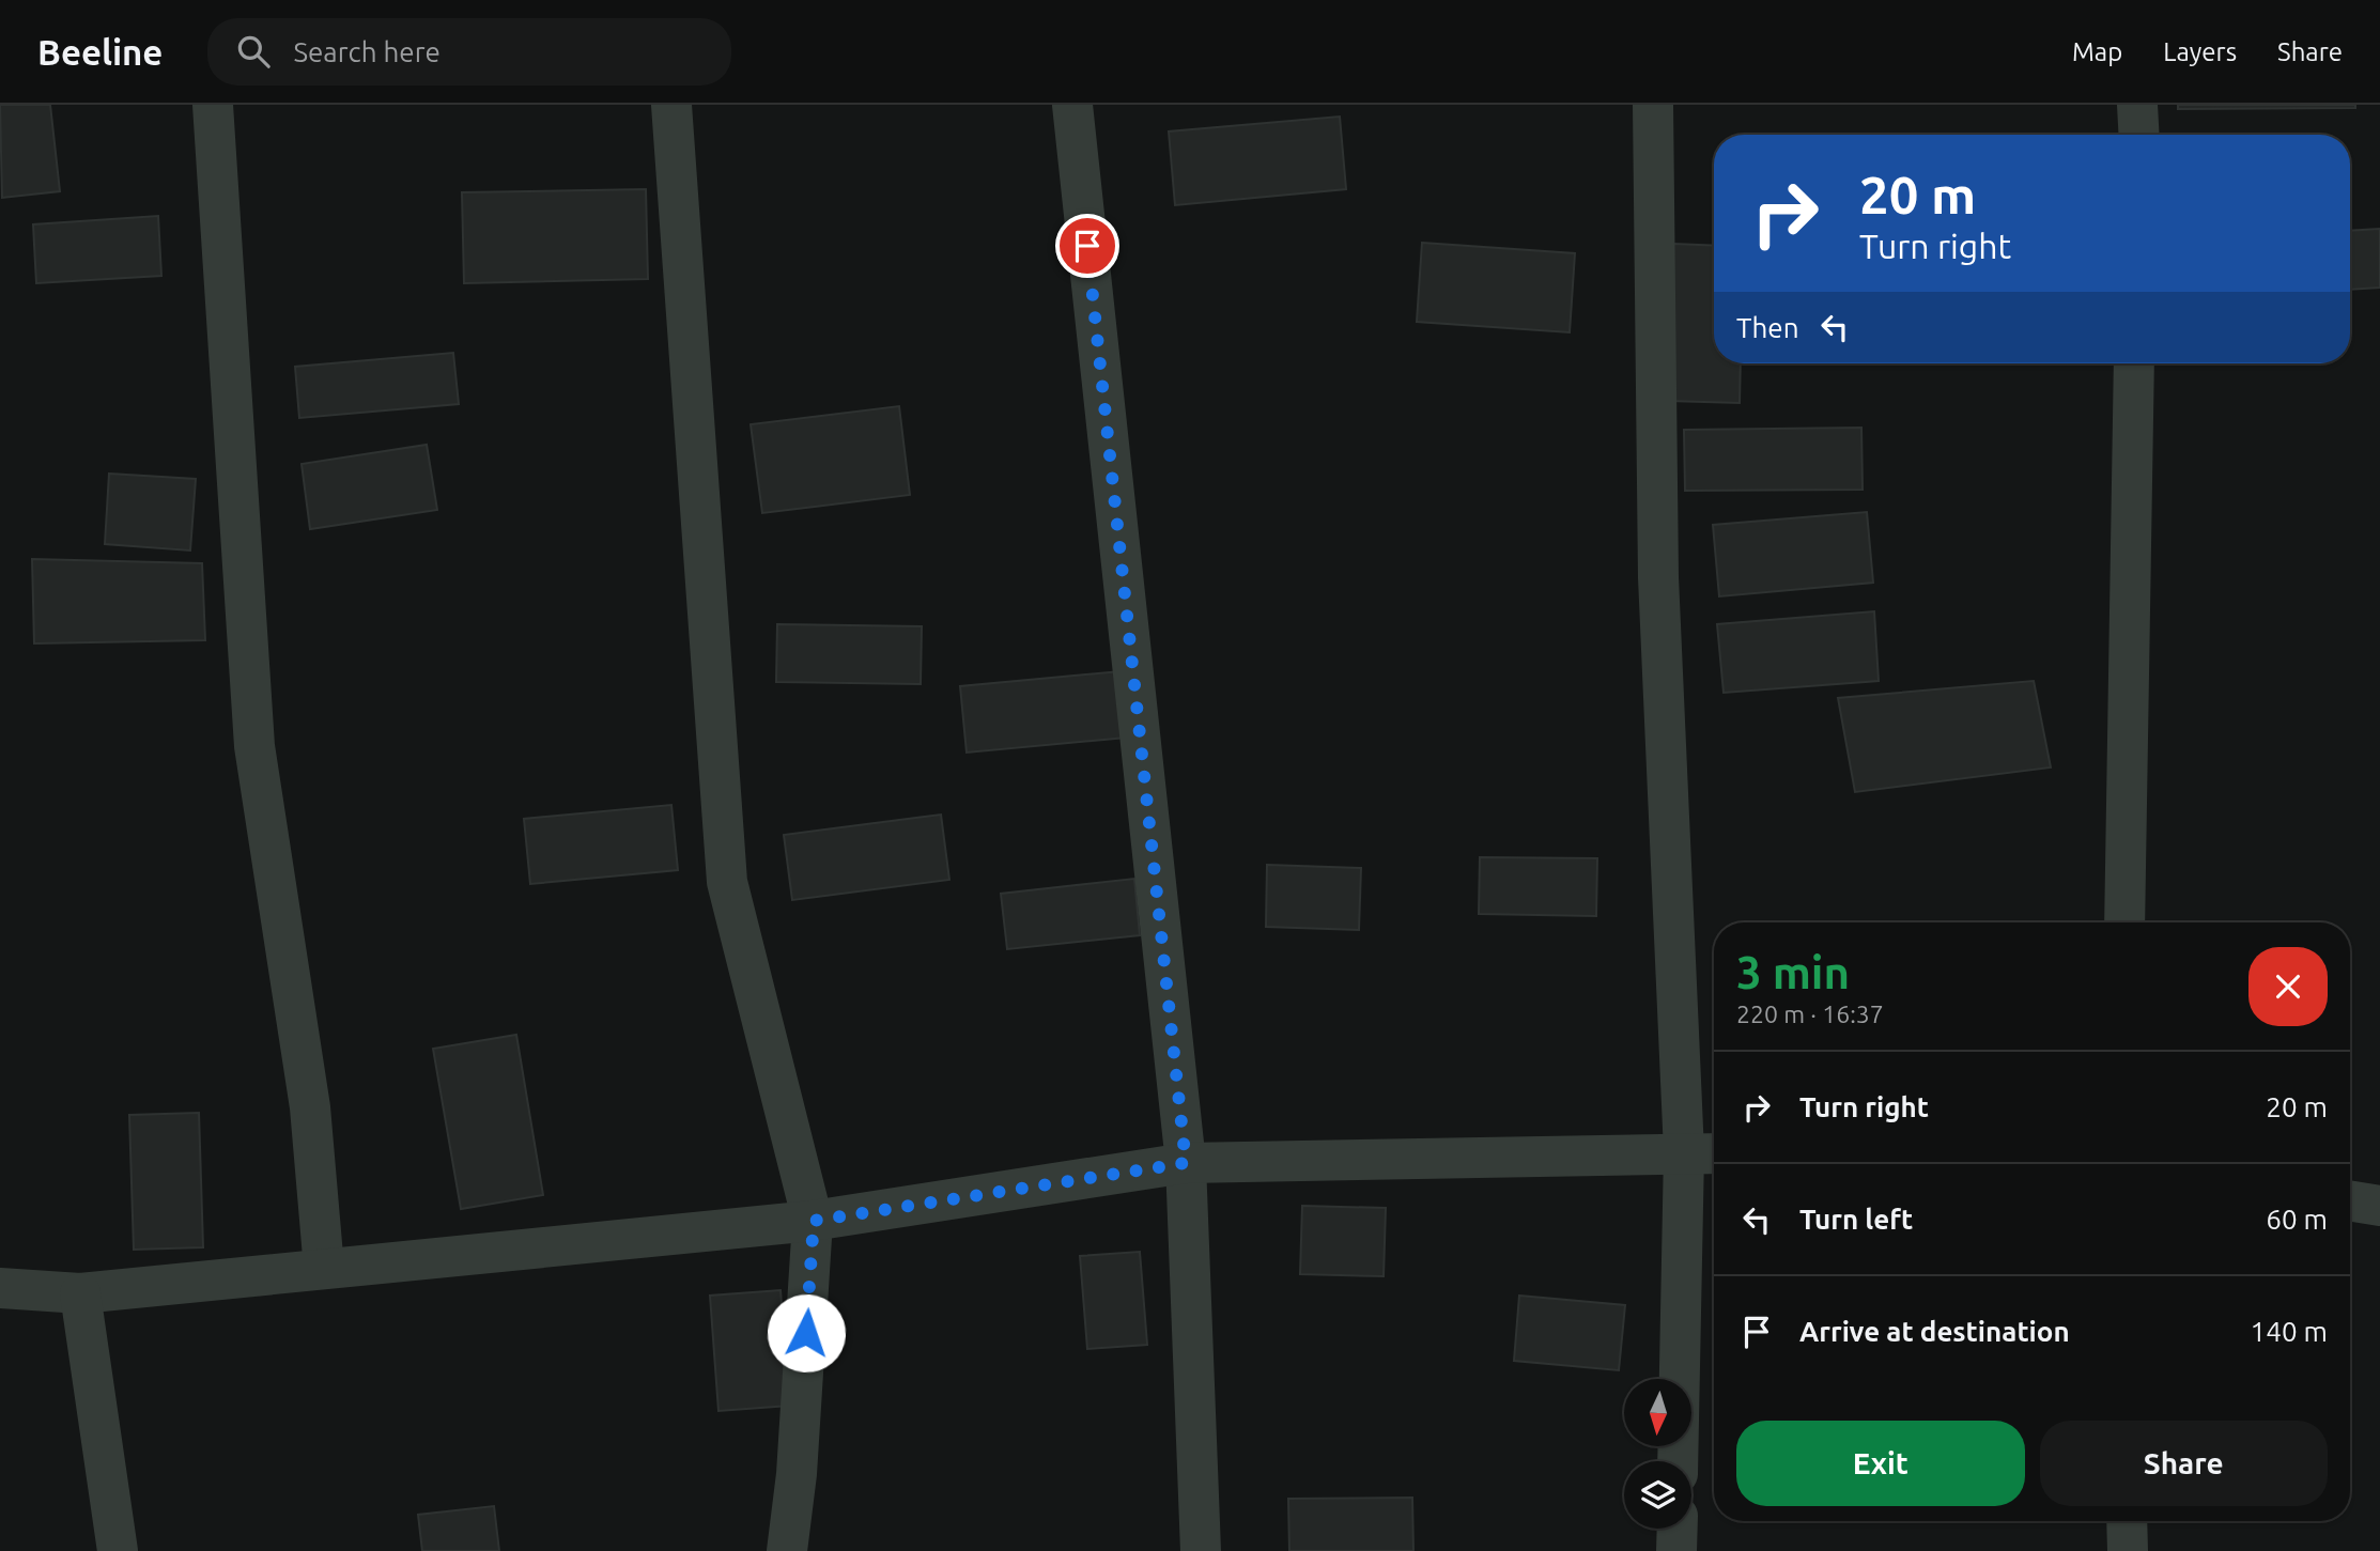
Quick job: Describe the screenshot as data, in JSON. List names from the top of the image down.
{
  "north": "bottom",
  "page": {
    "header": "Beeline",
    "search": "Search here",
    "nav": ["Map", "Layers", "Share"],
    "turn": ["20 m", "Turn right"],
    "then": "Then",
    "heading": ["3 min", "220 m · 16:37"],
    "list": [
      {
        "name": "Turn right",
        "value": "20 m"
      },
      {
        "name": "Turn left",
        "value": "60 m"
      },
      {
        "name": "Arrive at destination",
        "value": "140 m"
      }
    ],
    "buttons": ["Exit", "Share"]
  }
}
